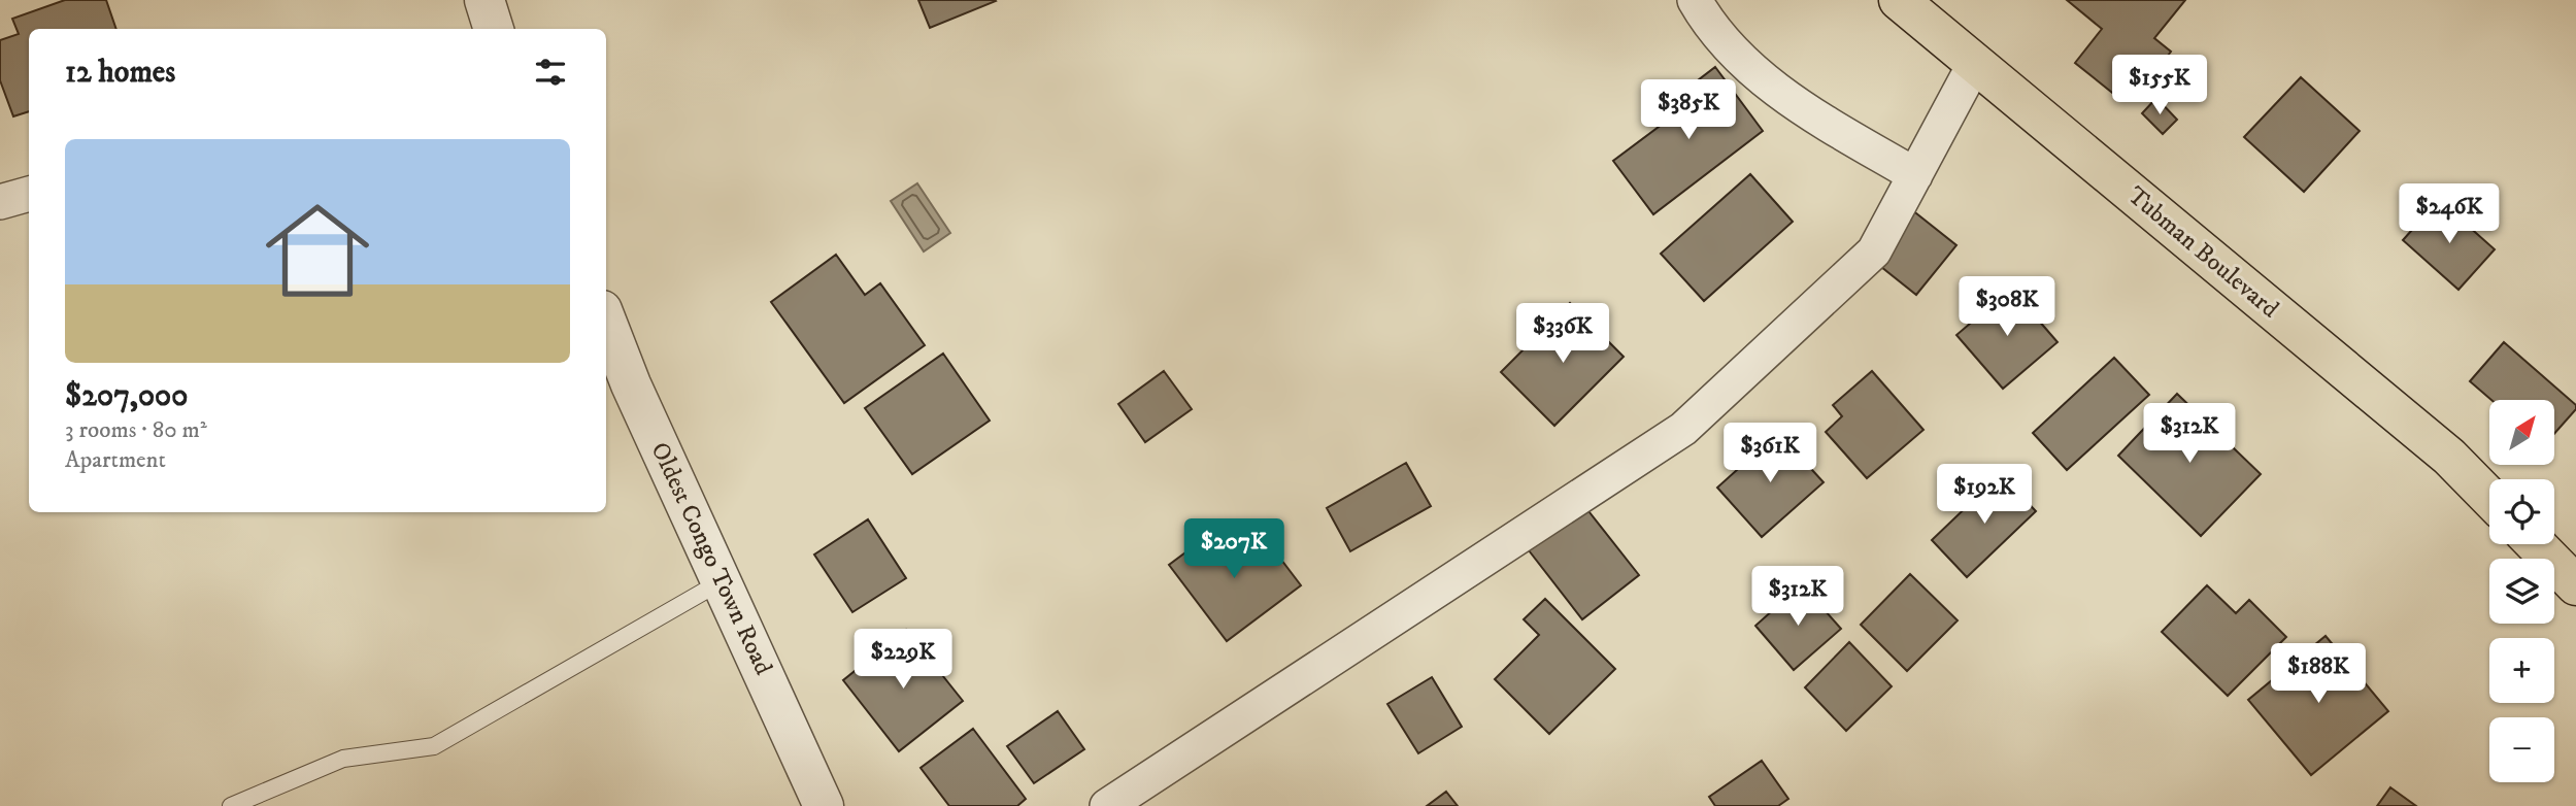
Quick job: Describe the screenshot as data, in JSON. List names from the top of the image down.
{
  "streets": {
    "highway": ["Tubman Boulevard"],
    "street": ["Oldest Congo Town Road"]
  },
  "north": "top right",
  "page": {
    "heading": "12 homes",
    "price": [
      "$155K",
      "$385K",
      "$246K",
      "$308K",
      "$336K",
      "$312K",
      "$361K",
      "$192K",
      "$207K",
      "$312K",
      "$229K",
      "$188K"
    ],
    "list": [
      {
        "name": "$207,000",
        "note": "3 rooms · 80 m² · Apartment"
      }
    ],
    "map_buttons": ["+", "−"]
  }
}
